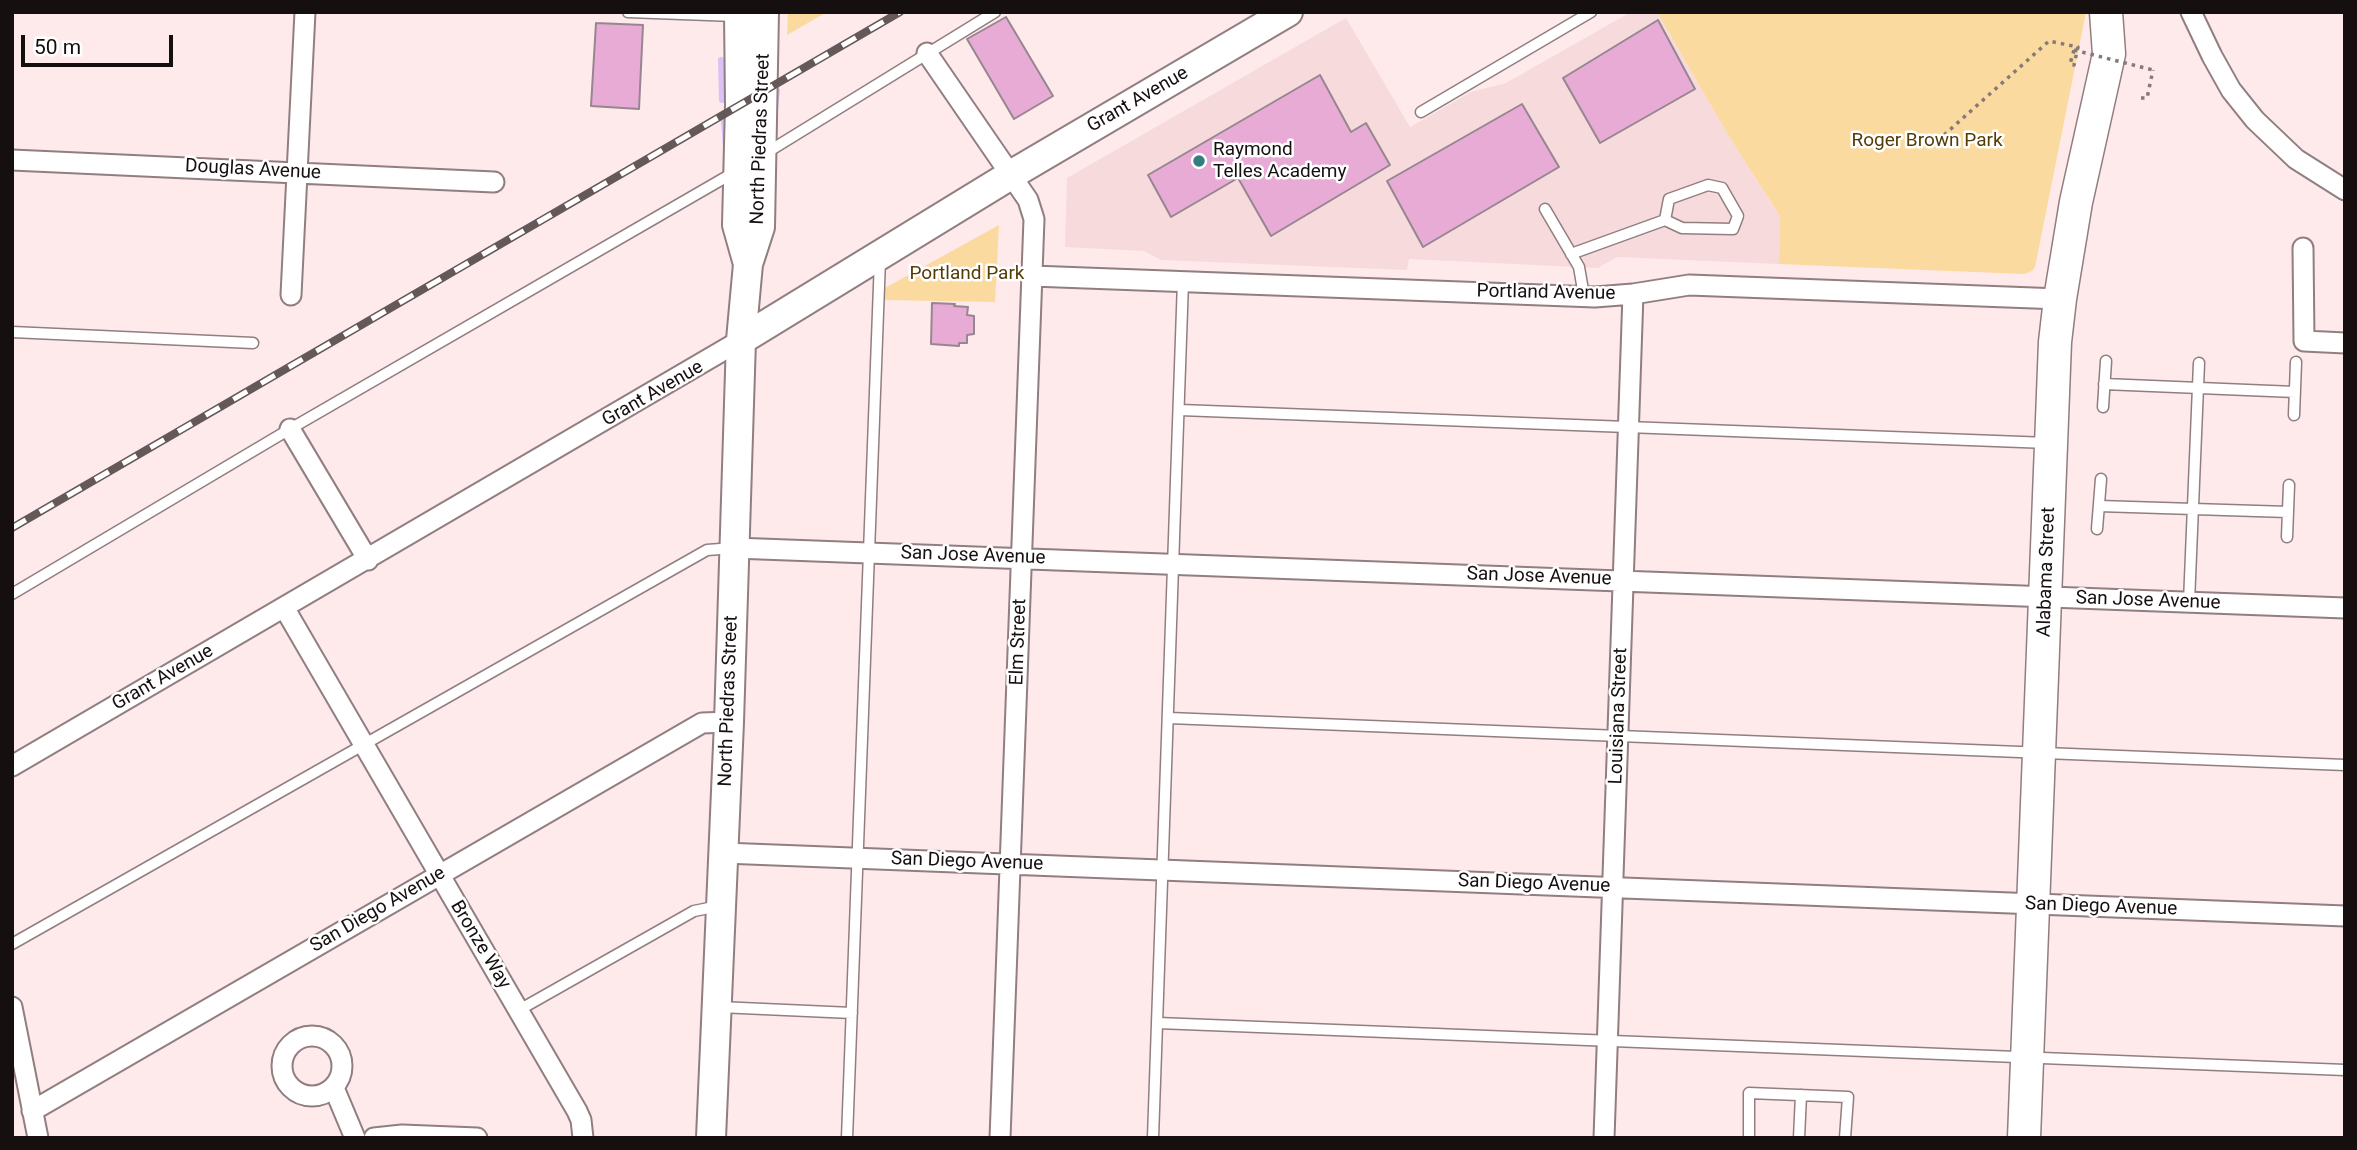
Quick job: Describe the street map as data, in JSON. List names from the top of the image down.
{
  "streets": {
    "main road": ["Grant Avenue", "North Piedras Street", "Alabama Street"],
    "street": [
      "Douglas Avenue",
      "Portland Avenue",
      "San Jose Avenue",
      "Elm Street",
      "Louisiana Street",
      "San Diego Avenue",
      "Bronze Way"
    ]
  },
  "crossings": [
    ["Grant Avenue", "North Piedras Street"],
    ["Grant Avenue", "Elm Street"],
    ["Grant Avenue", "Bronze Way"],
    ["North Piedras Street", "San Jose Avenue"],
    ["North Piedras Street", "San Diego Avenue"],
    ["Portland Avenue", "Alabama Street"],
    ["Portland Avenue", "Elm Street"],
    ["Portland Avenue", "Louisiana Street"],
    ["San Jose Avenue", "Alabama Street"],
    ["San Jose Avenue", "Elm Street"],
    ["San Jose Avenue", "Louisiana Street"],
    ["Alabama Street", "San Diego Avenue"],
    ["Elm Street", "San Diego Avenue"],
    ["Louisiana Street", "San Diego Avenue"],
    ["San Diego Avenue", "Bronze Way"]
  ],
  "parks": ["Roger Brown Park", "Portland Park"],
  "places": ["Raymond Telles Academy"],
  "scale_bar": "50 m"
}
